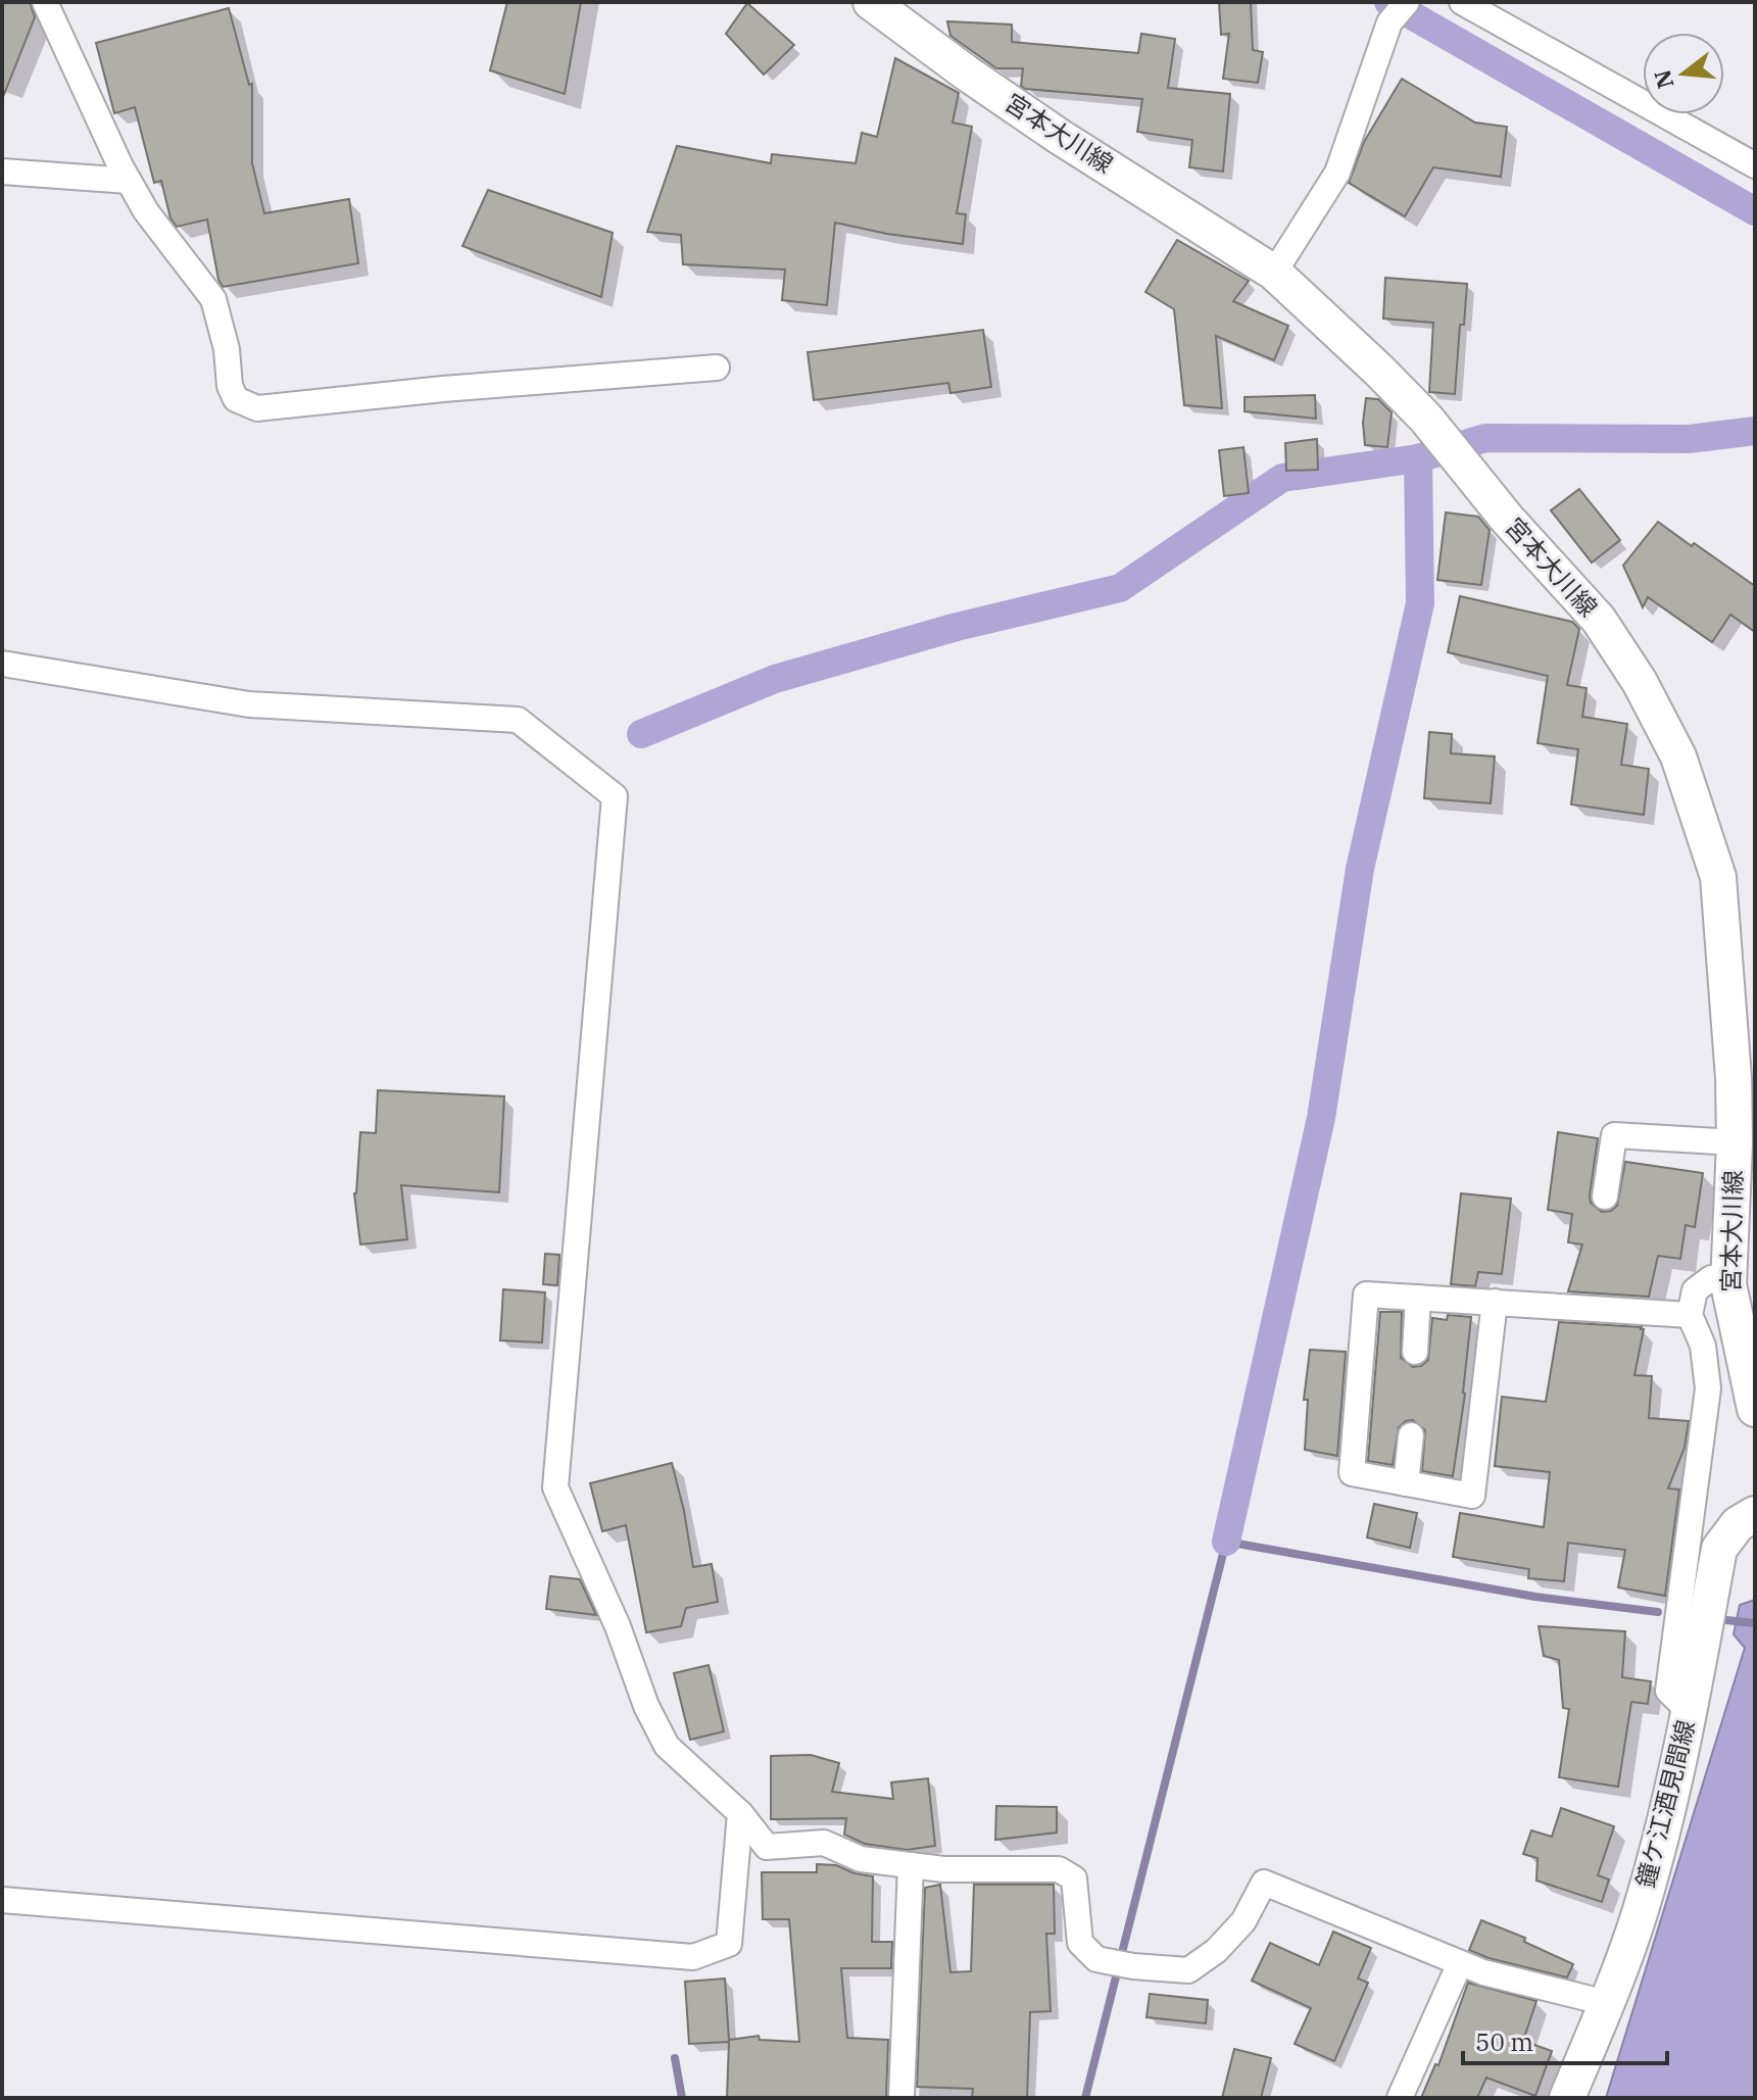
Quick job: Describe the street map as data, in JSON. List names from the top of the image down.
{
  "streets": {
    "main road": ["宮本大川線", "鐘ケ江酒見間線"]
  },
  "scale_bar": "50 m",
  "north": "left"
}
